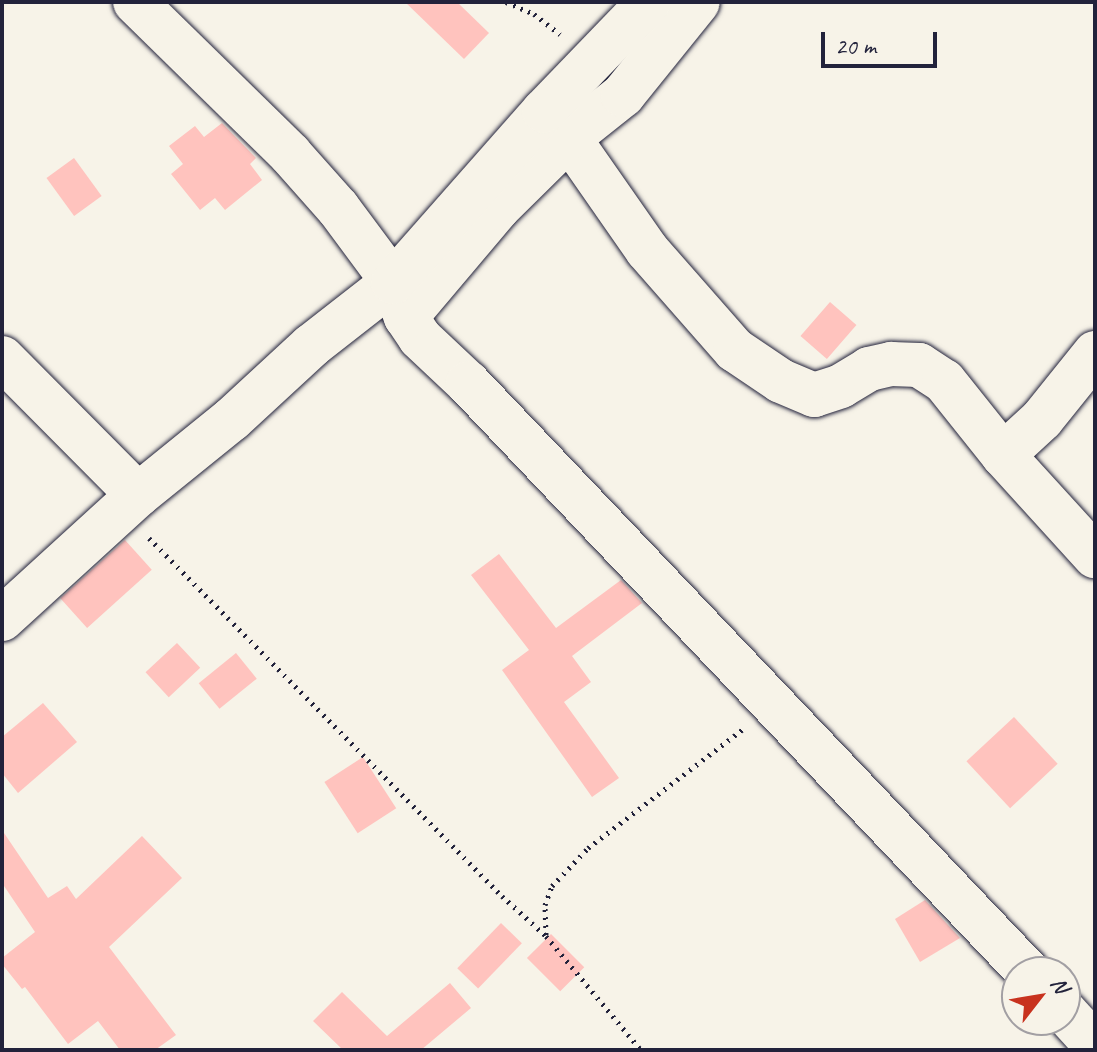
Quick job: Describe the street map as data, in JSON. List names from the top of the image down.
{
  "scale_bar": "20 m",
  "north": "top right"
}
